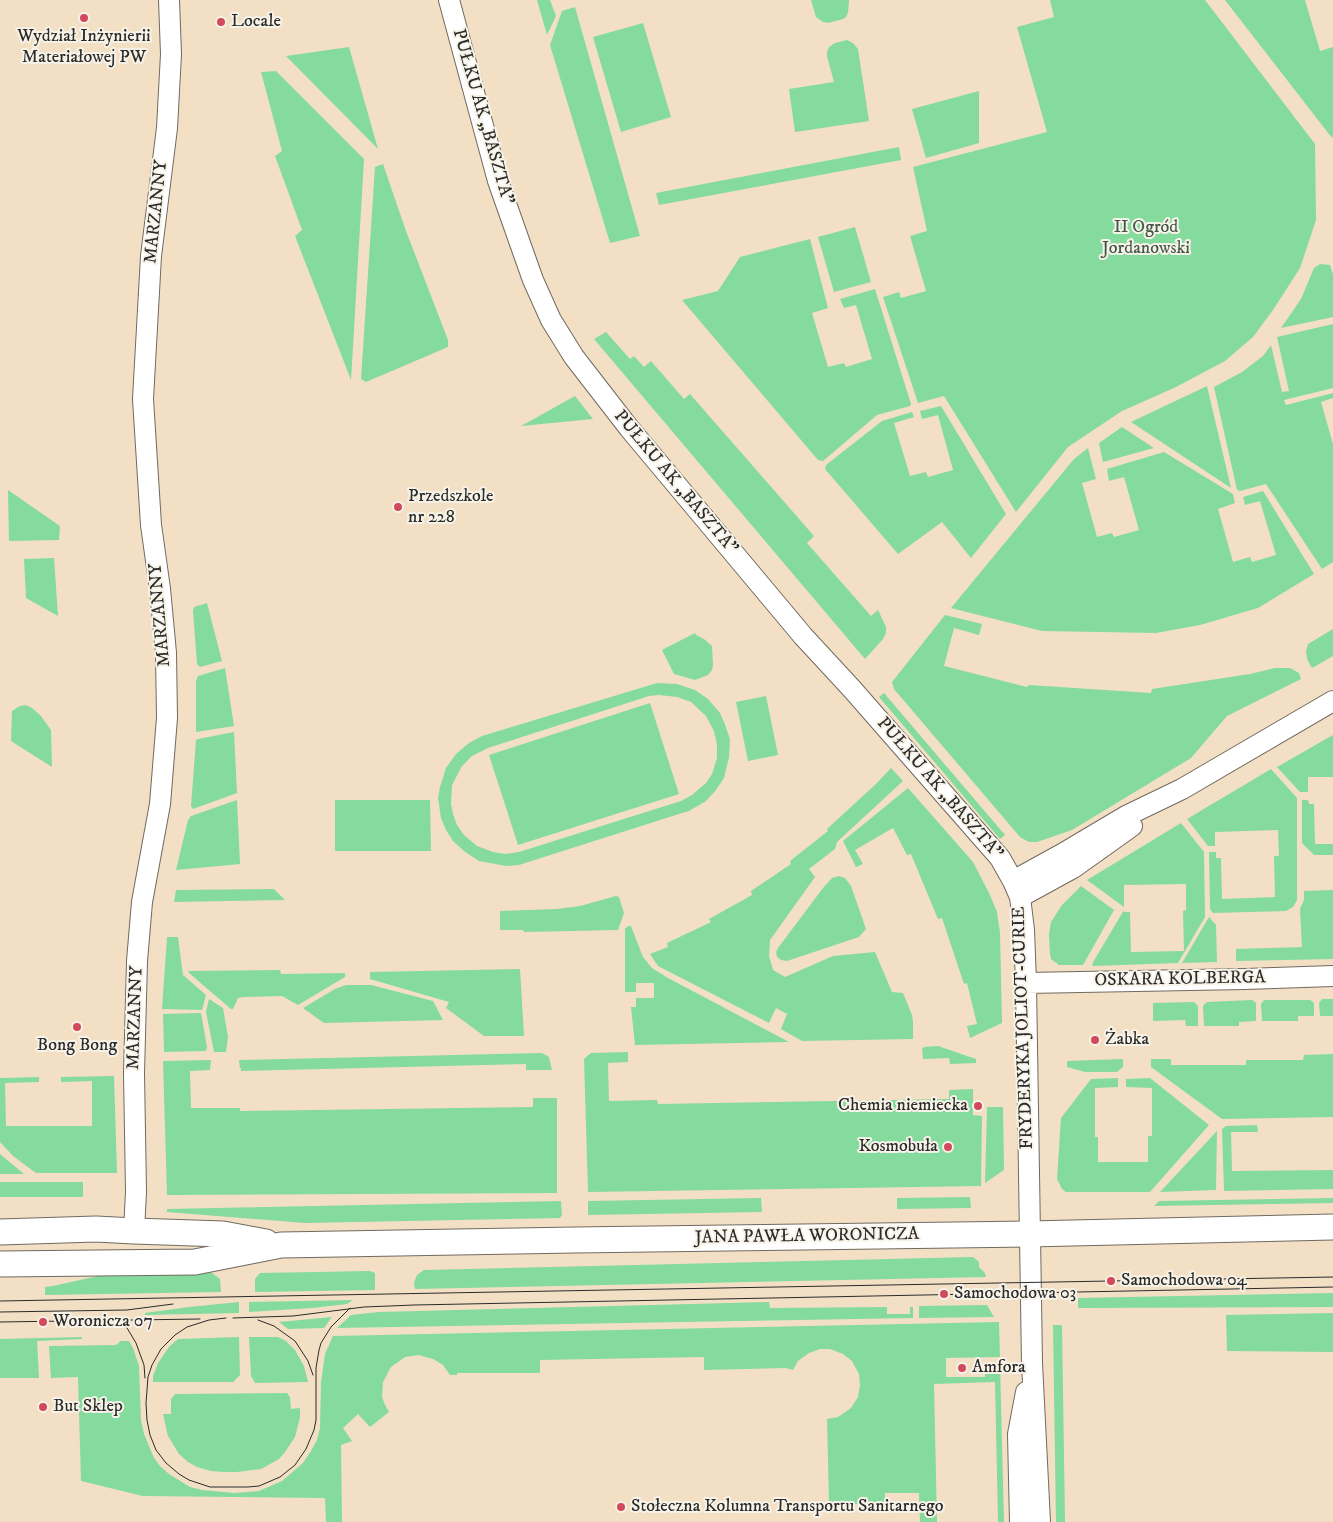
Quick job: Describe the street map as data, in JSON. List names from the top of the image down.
{
  "streets": {
    "street": [
      "PUŁKU AK „BASZTA”",
      "MARZANNY",
      "OSKARA KOLBERGA",
      "FRYDERYKA JOLIOT-CURIE",
      "JANA PAWŁA WORONICZA"
    ]
  },
  "crossings": [
    ["PUŁKU AK „BASZTA”", "FRYDERYKA JOLIOT-CURIE"],
    ["MARZANNY", "JANA PAWŁA WORONICZA"],
    ["OSKARA KOLBERGA", "FRYDERYKA JOLIOT-CURIE"],
    ["FRYDERYKA JOLIOT-CURIE", "JANA PAWŁA WORONICZA"]
  ],
  "parks": ["II Ogród Jordanowski"],
  "places": [
    "Wydział Inżynierii Materiałowej PW",
    "Locale",
    "Przedszkole nr 228",
    "Bong Bong",
    "Żabka",
    "Chemia niemiecka",
    "Kosmobuła",
    "Samochodowa 04",
    "Samochodowa 03",
    "Woronicza 07",
    "Amfora",
    "But Sklep",
    "Stołeczna Kolumna Transportu Sanitarnego"
  ]
}
